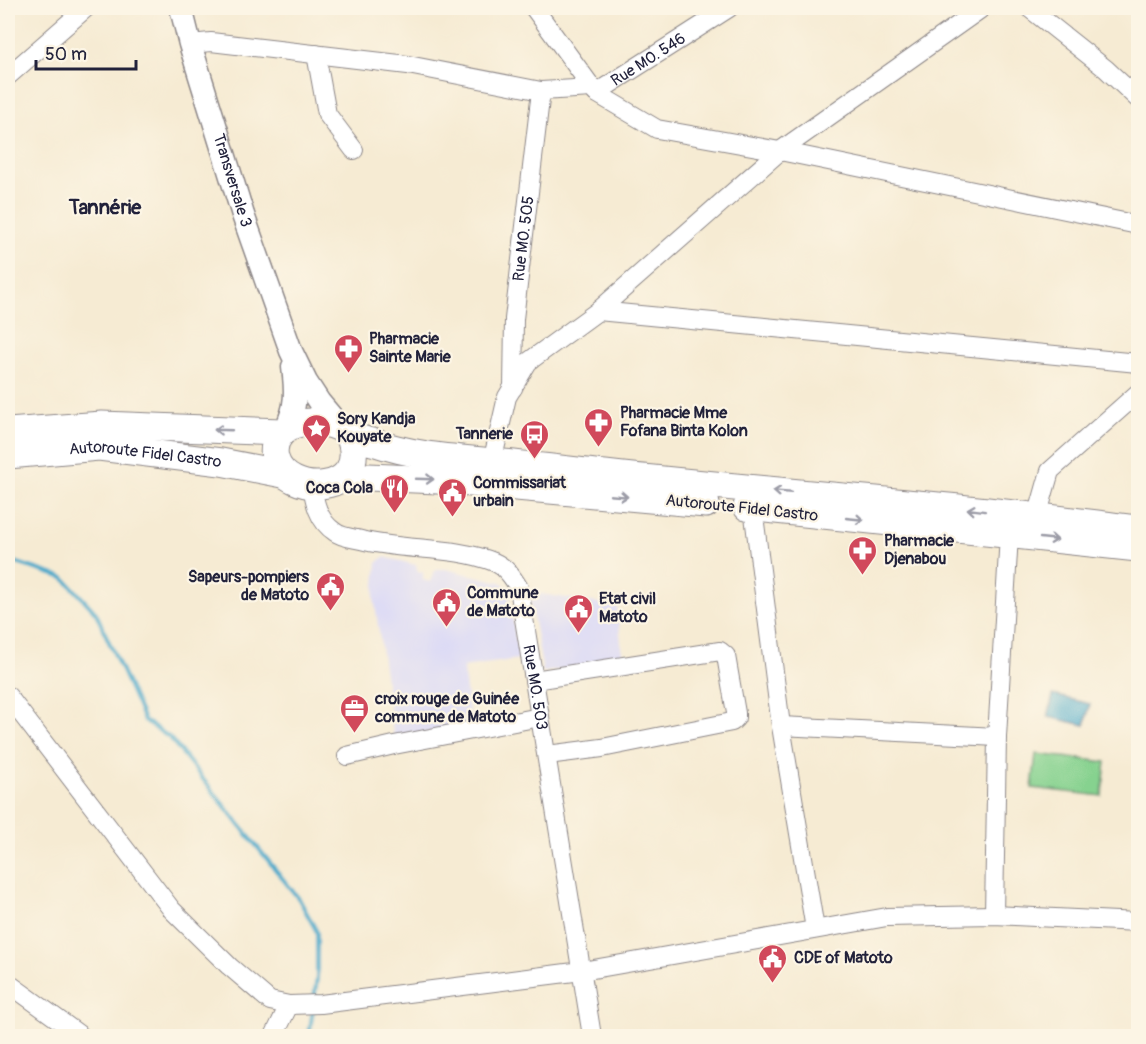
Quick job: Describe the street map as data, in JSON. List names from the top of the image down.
{
  "streets": {
    "highway": ["Autoroute Fidel Castro"],
    "main road": ["Transversale 3"],
    "street": ["Rue MO. 546", "Rue MO. 505", "Rue MO. 503"]
  },
  "crossings": [
    ["Transversale 3", "Autoroute Fidel Castro"],
    ["Transversale 3", "Rue MO. 503"],
    ["Autoroute Fidel Castro", "Rue MO. 503"]
  ],
  "districts": ["Tannérie"],
  "places": {
    "pharmacy": ["Pharmacie Sainte Marie", "Pharmacie Mme Fofana Binta Kolon", "Pharmacie Djenabou"],
    "place": ["Sory Kandja Kouyate"],
    "bus stop": ["Tannerie"],
    "restaurant": ["Coca Cola"],
    "public building": [
      "Commissariat urbain",
      "Sapeurs-pompiers de Matoto",
      "Commune de Matoto",
      "Etat civil Matoto",
      "CDE of Matoto"
    ],
    "office": ["croix rouge de Guinée commune de Matoto"]
  },
  "scale_bar": "50 m"
}
